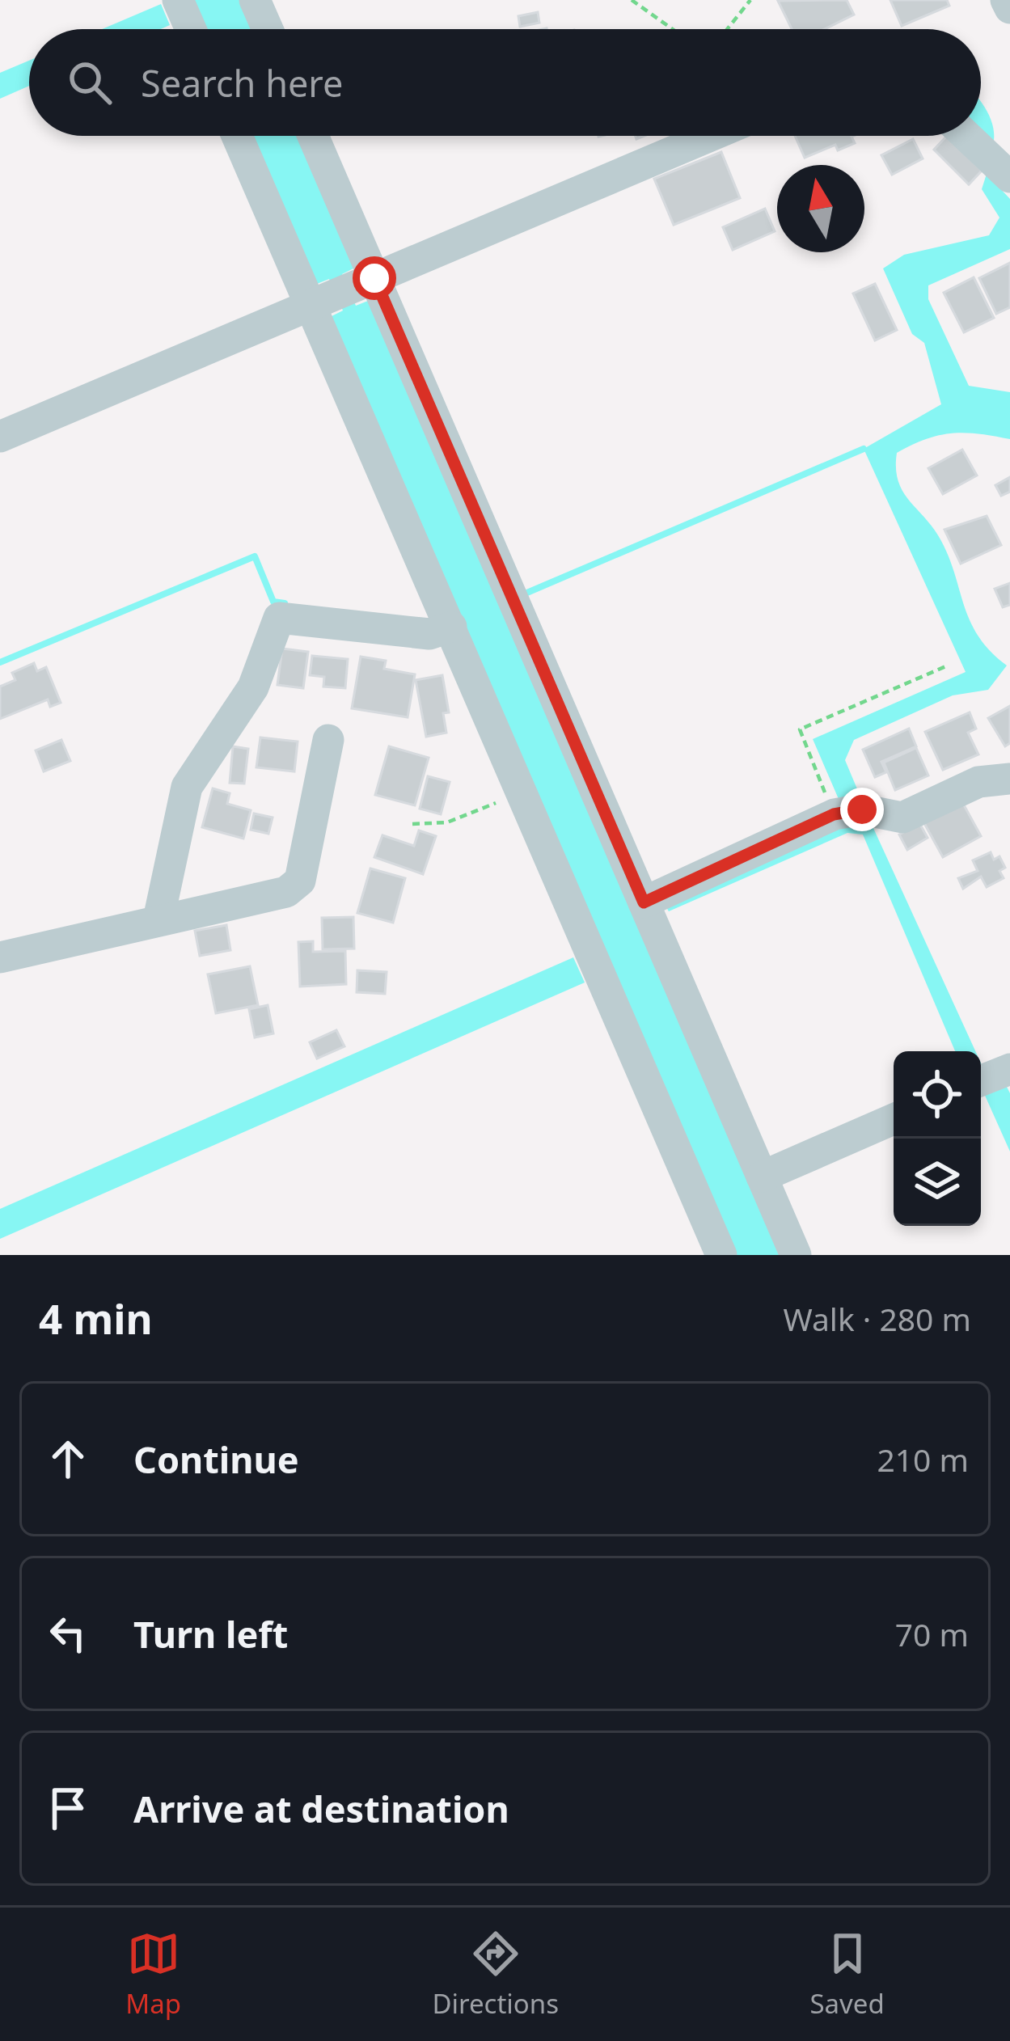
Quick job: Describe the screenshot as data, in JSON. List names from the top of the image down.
{
  "north": "top",
  "page": {
    "search": "Search here",
    "heading": ["4 min", "Walk · 280 m"],
    "list": [
      ["Continue", "210 m"],
      ["Turn left", "70 m"],
      "Arrive at destination"
    ],
    "nav": ["Map", "Directions", "Saved"]
  }
}
